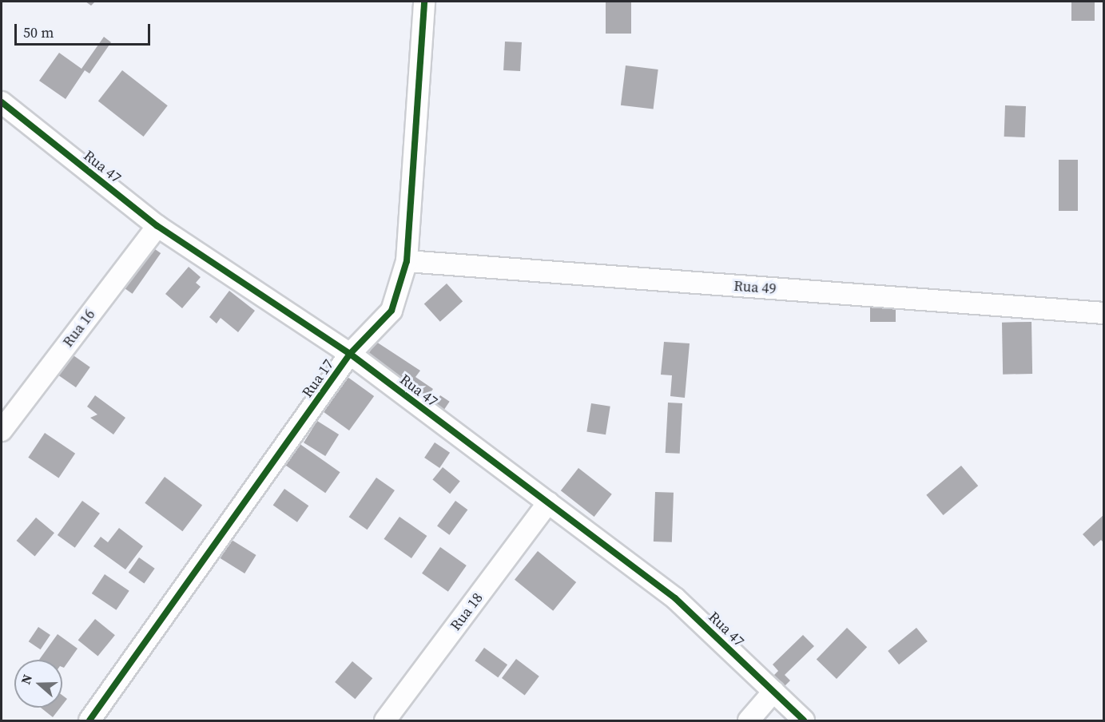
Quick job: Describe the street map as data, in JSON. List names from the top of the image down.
{
  "streets": {
    "street": [
      "Rua 47",
      "Rua 49",
      "Rua 16",
      "Rua 17",
      "Rua 18"
    ]
  },
  "crossings": [
    ["Rua 47", "Rua 16"],
    ["Rua 47", "Rua 17"],
    ["Rua 47", "Rua 18"],
    ["Rua 49", "Rua 17"]
  ],
  "scale_bar": "50 m",
  "north": "left"
}
